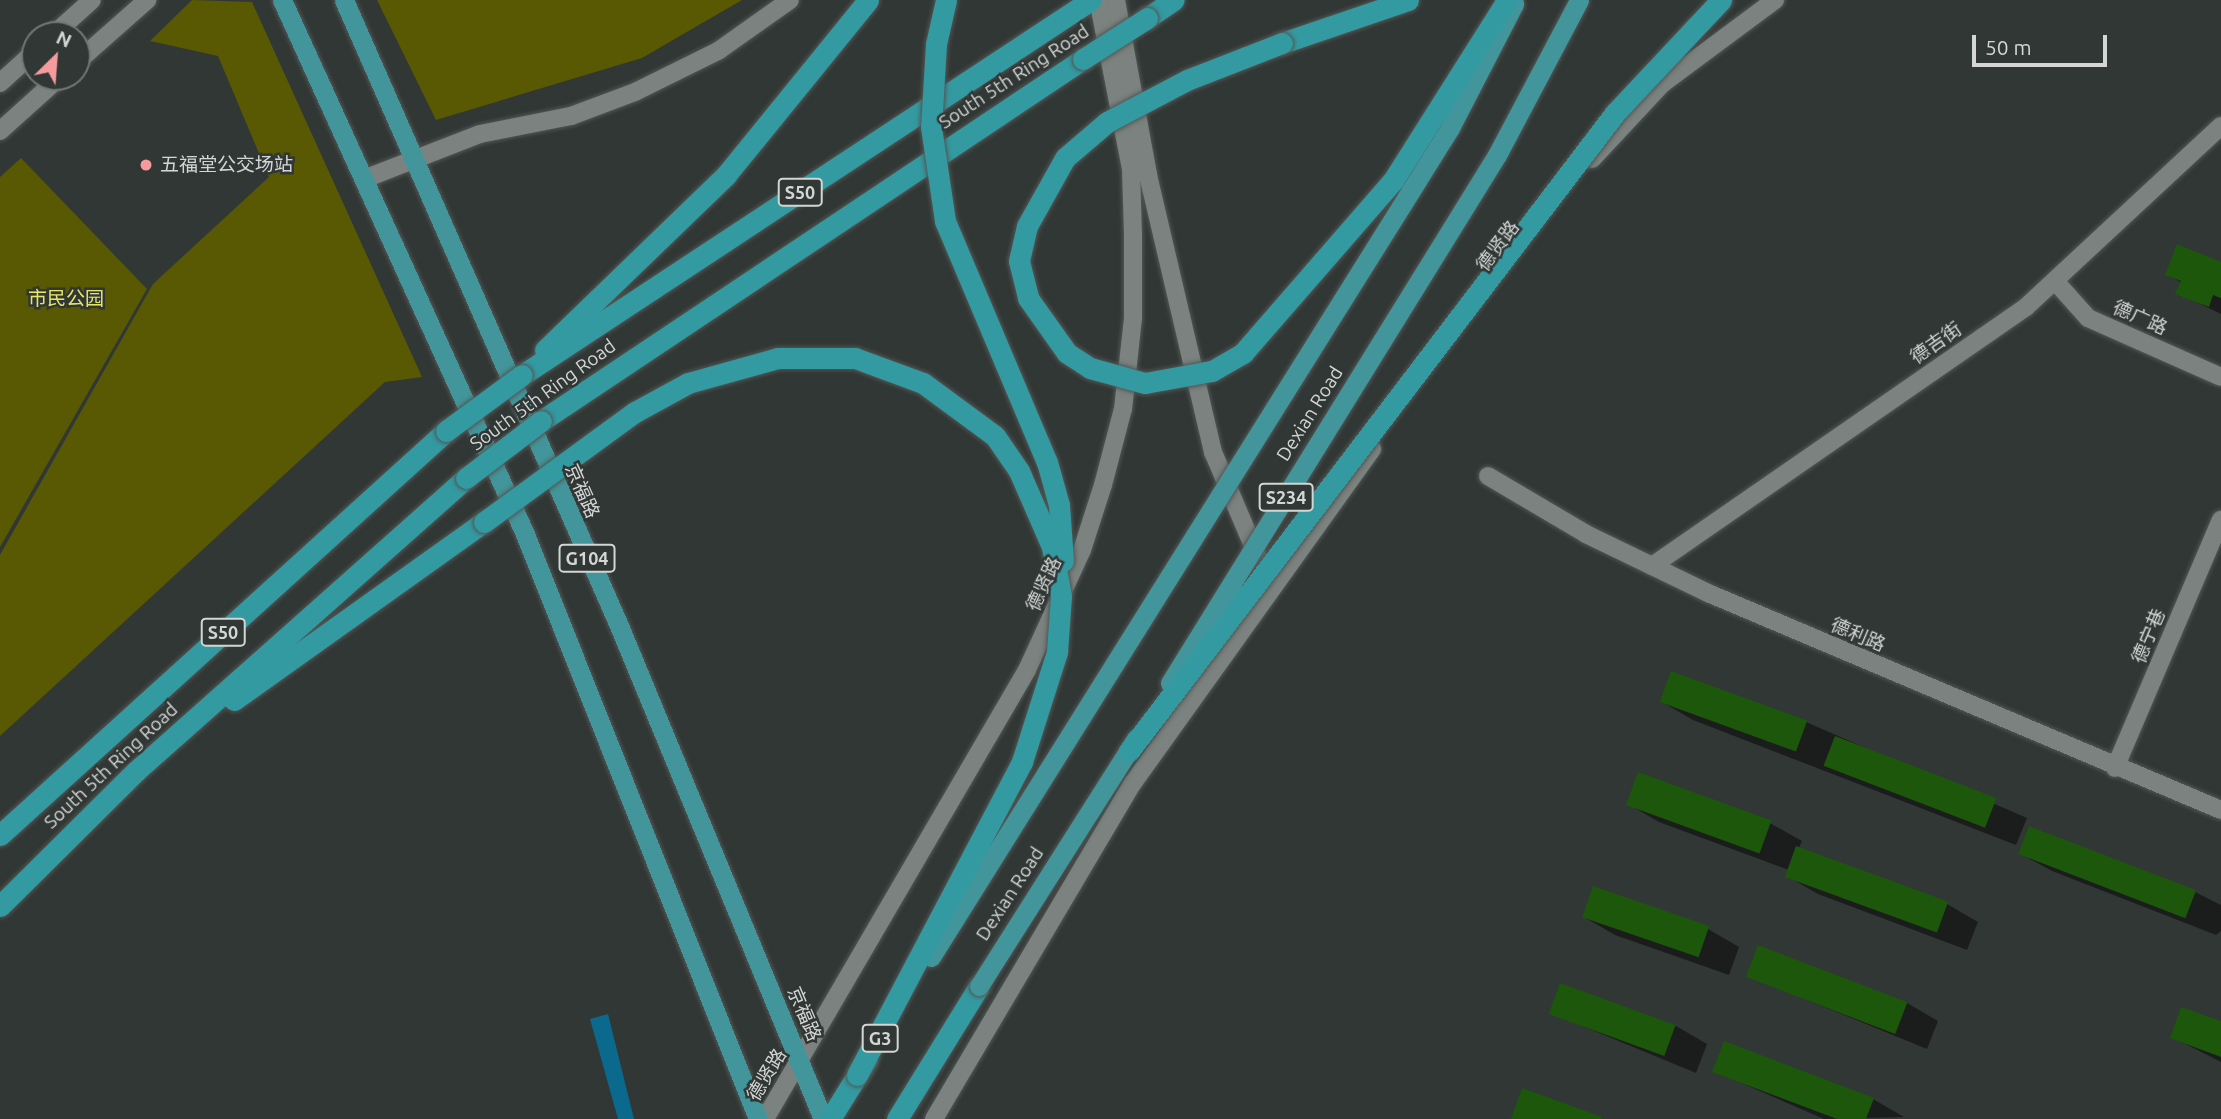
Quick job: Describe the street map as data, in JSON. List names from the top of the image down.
{
  "streets": {
    "highway": [
      "South 5th Ring Road",
      "S50",
      "Dexian Road",
      "京福路",
      "S234",
      "G104",
      "G3"
    ],
    "street": [
      "德贤路",
      "德广路",
      "德吉街",
      "德利路",
      "德宁巷"
    ]
  },
  "crossings": [
    ["德贤路", "京福路"],
    ["德广路", "德吉街"],
    ["德吉街", "德利路"],
    ["Dexian Road", "G3"],
    ["德利路", "德宁巷"]
  ],
  "parks": ["市民公园"],
  "places": ["五福堂公交场站"],
  "scale_bar": "50 m",
  "north": "top right"
}
